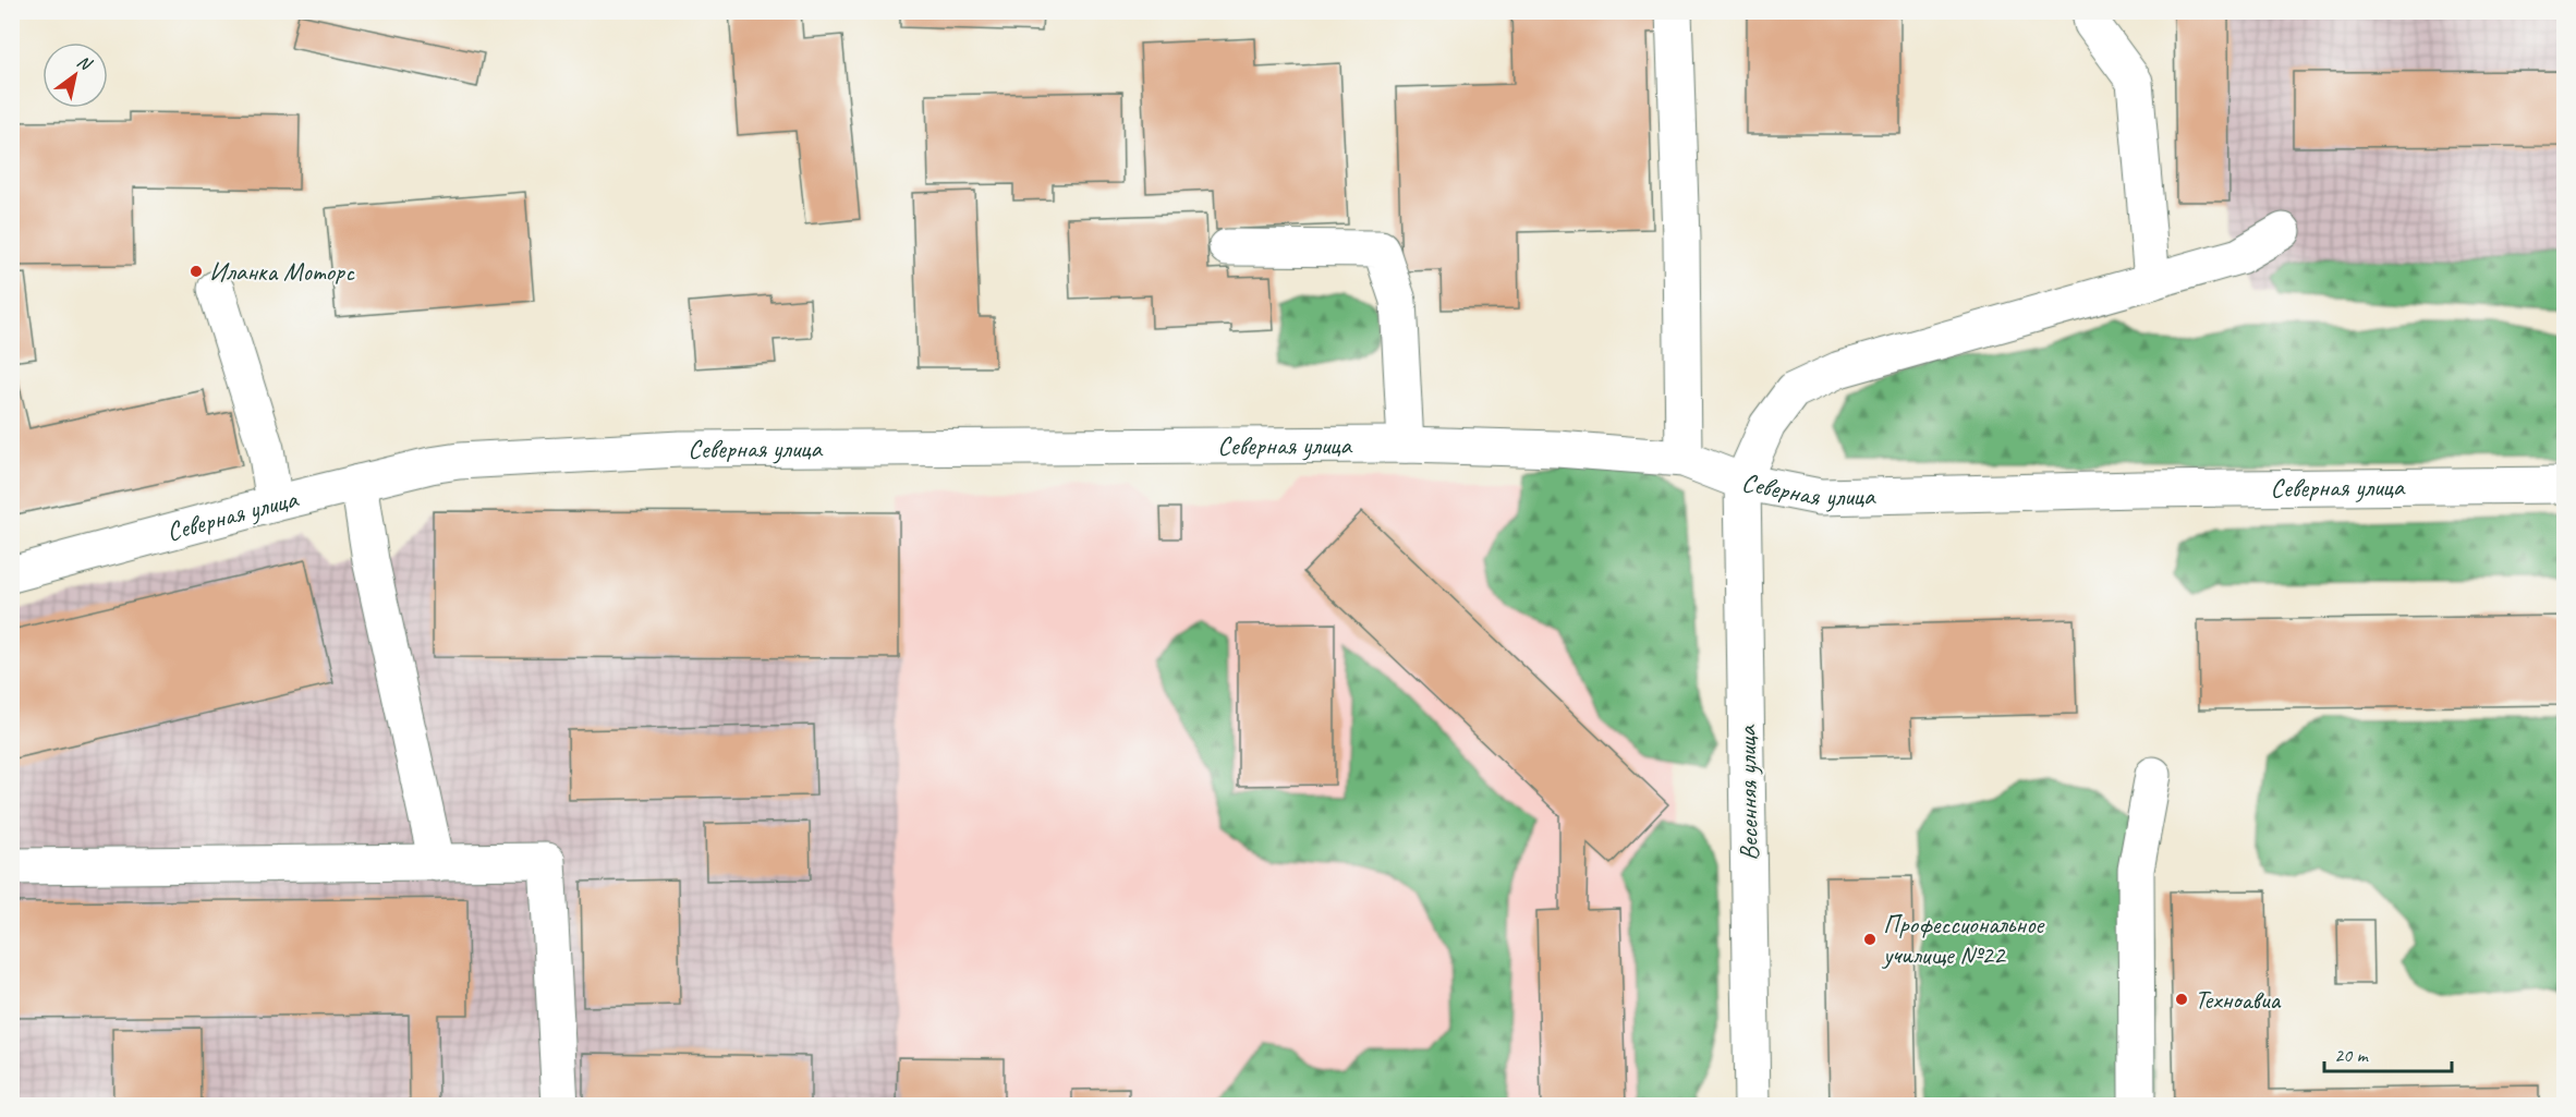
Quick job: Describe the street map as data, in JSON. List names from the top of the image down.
{
  "streets": {
    "street": ["Северная улица", "Весенняя улица"]
  },
  "crossings": [
    ["Северная улица", "Весенняя улица"]
  ],
  "places": ["Иланка Моторс", "Профессиональное училище №22", "Техноавиа"],
  "scale_bar": "20 m",
  "north": "top right"
}
